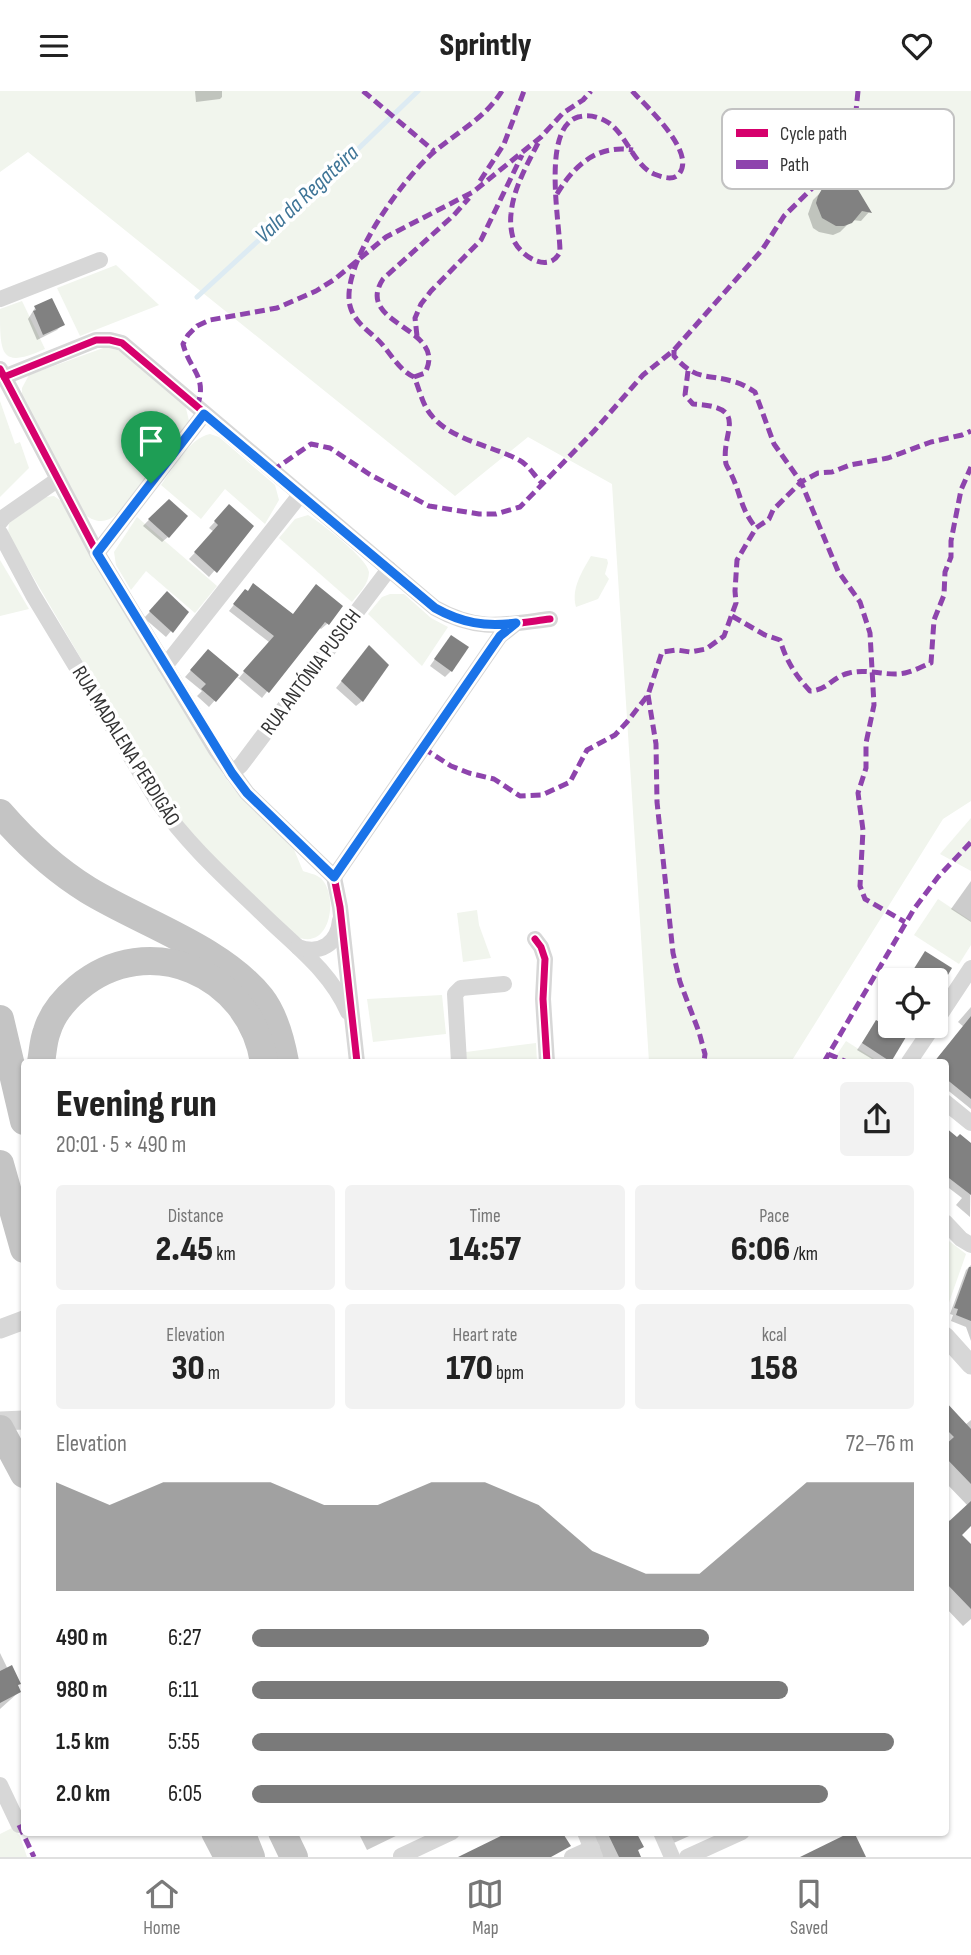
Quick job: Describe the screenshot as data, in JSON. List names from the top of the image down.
{
  "streets": {
    "street": ["RUA ANTÓNIA PUSICH", "RUA MADALENA PERDIGÃO"]
  },
  "water": ["Vala da Regateira"],
  "legend": ["Cycle path", "Path"],
  "page": {
    "header": "Sprintly",
    "heading": ["Evening run", "20:01 · 5 × 490 m"],
    "stats": [
      ["Distance", "2.45 km"],
      ["Time", "14:57"],
      ["Pace", "6:06 /km"],
      ["Elevation", "30 m"],
      ["Heart rate", "170 bpm"],
      ["kcal", "158"]
    ],
    "chart": ["Elevation", "72–76 m"],
    "list": [
      {
        "name": "490 m",
        "note": "6:27"
      },
      {
        "name": "980 m",
        "note": "6:11"
      },
      {
        "name": "1.5 km",
        "note": "5:55"
      },
      {
        "name": "2.0 km",
        "note": "6:05"
      }
    ],
    "tabs": ["Home", "Map", "Saved"]
  }
}
